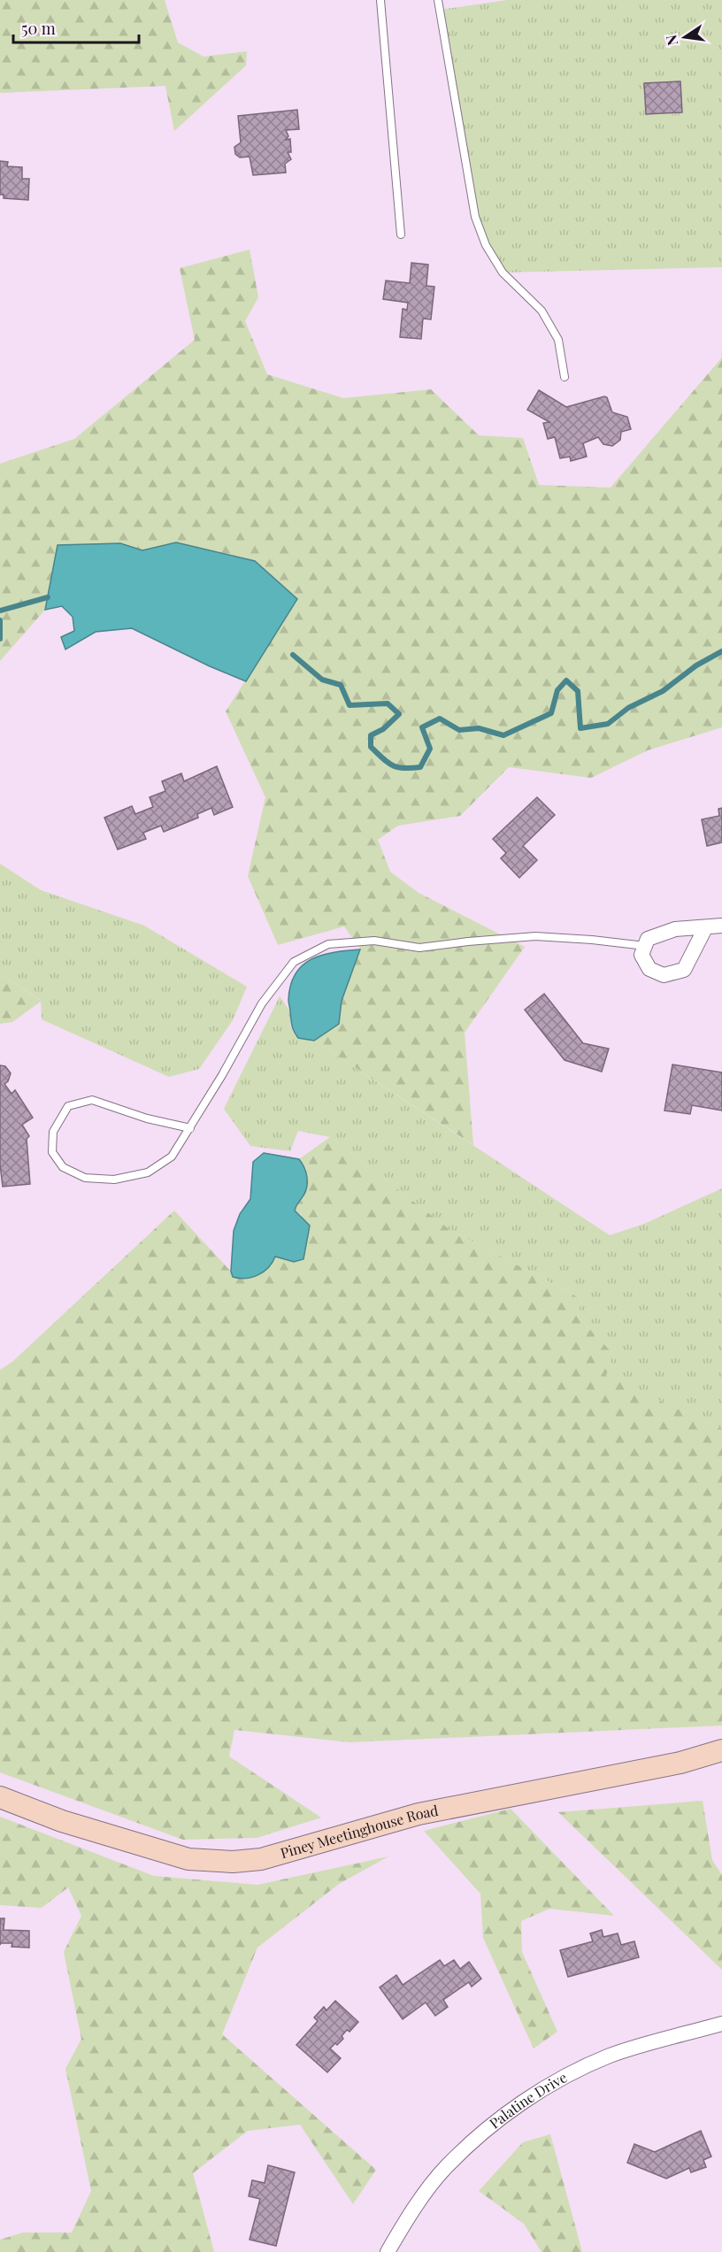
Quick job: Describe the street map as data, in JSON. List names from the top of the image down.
{
  "streets": {
    "main road": ["Piney Meetinghouse Road"],
    "street": ["Palatine Drive"]
  },
  "scale_bar": "50 m",
  "north": "left"
}
